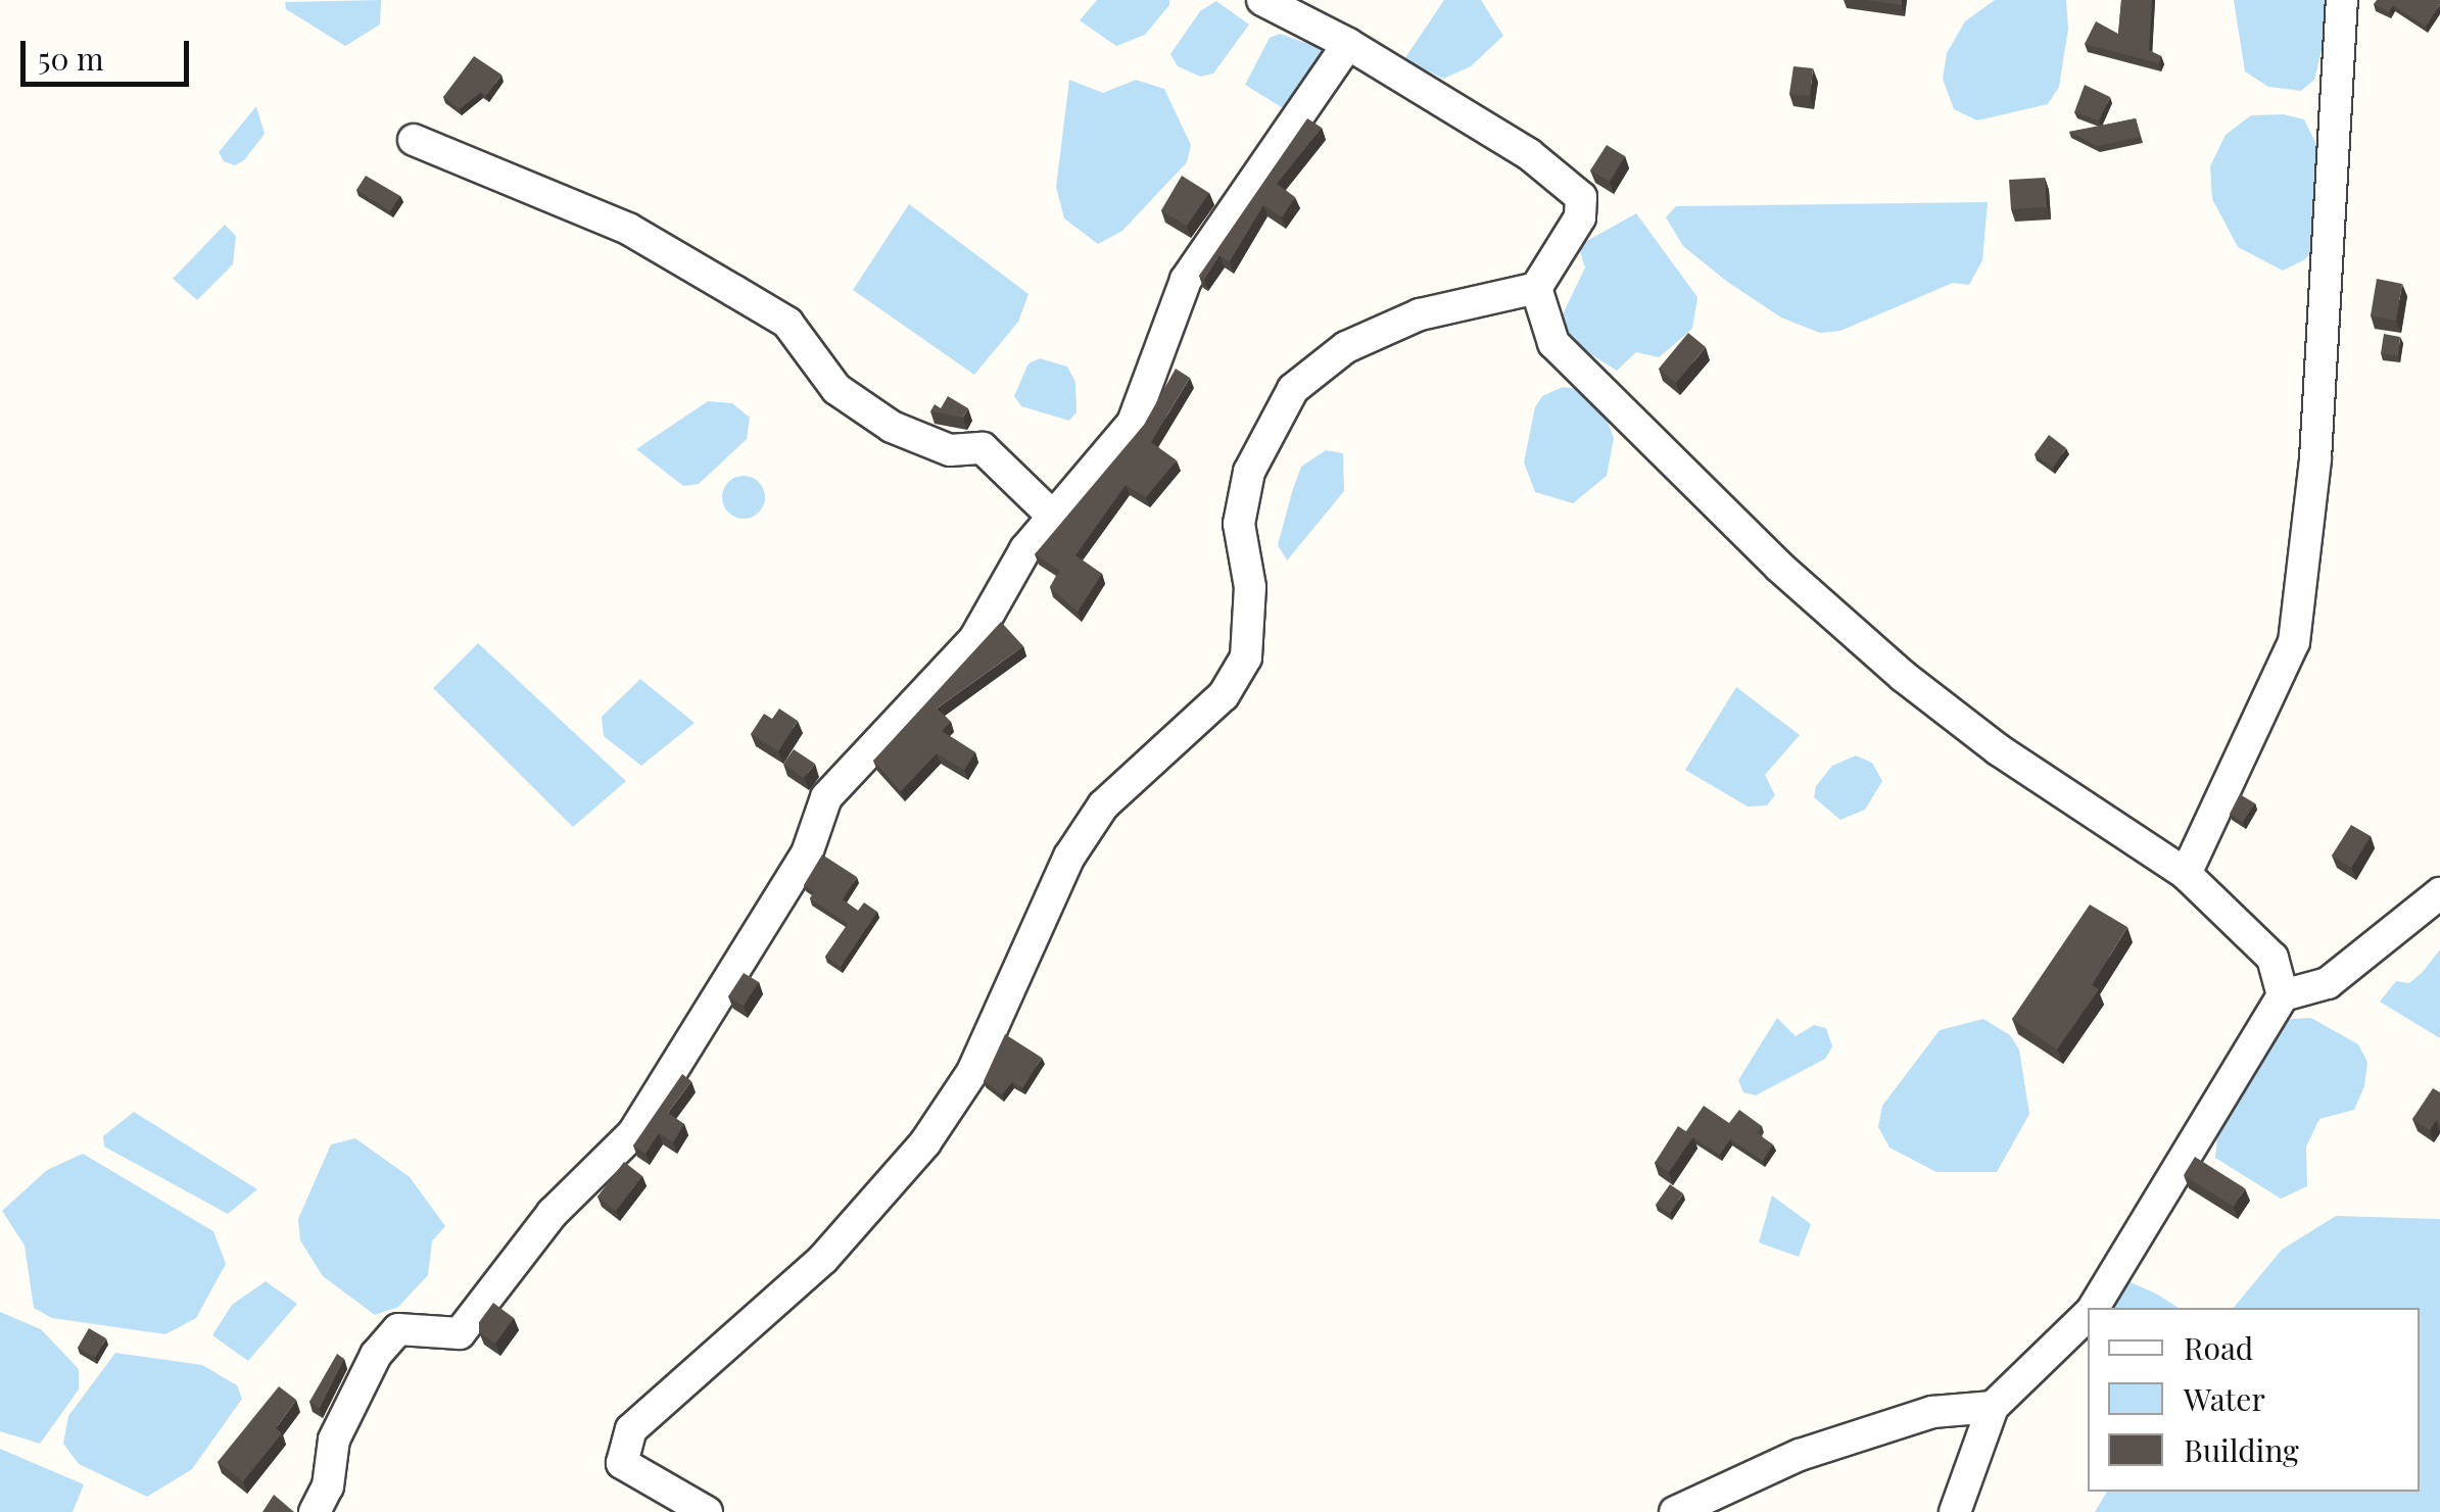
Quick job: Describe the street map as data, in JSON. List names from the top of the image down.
{
  "legend": ["Road", "Water", "Building"],
  "scale_bar": "50 m"
}
